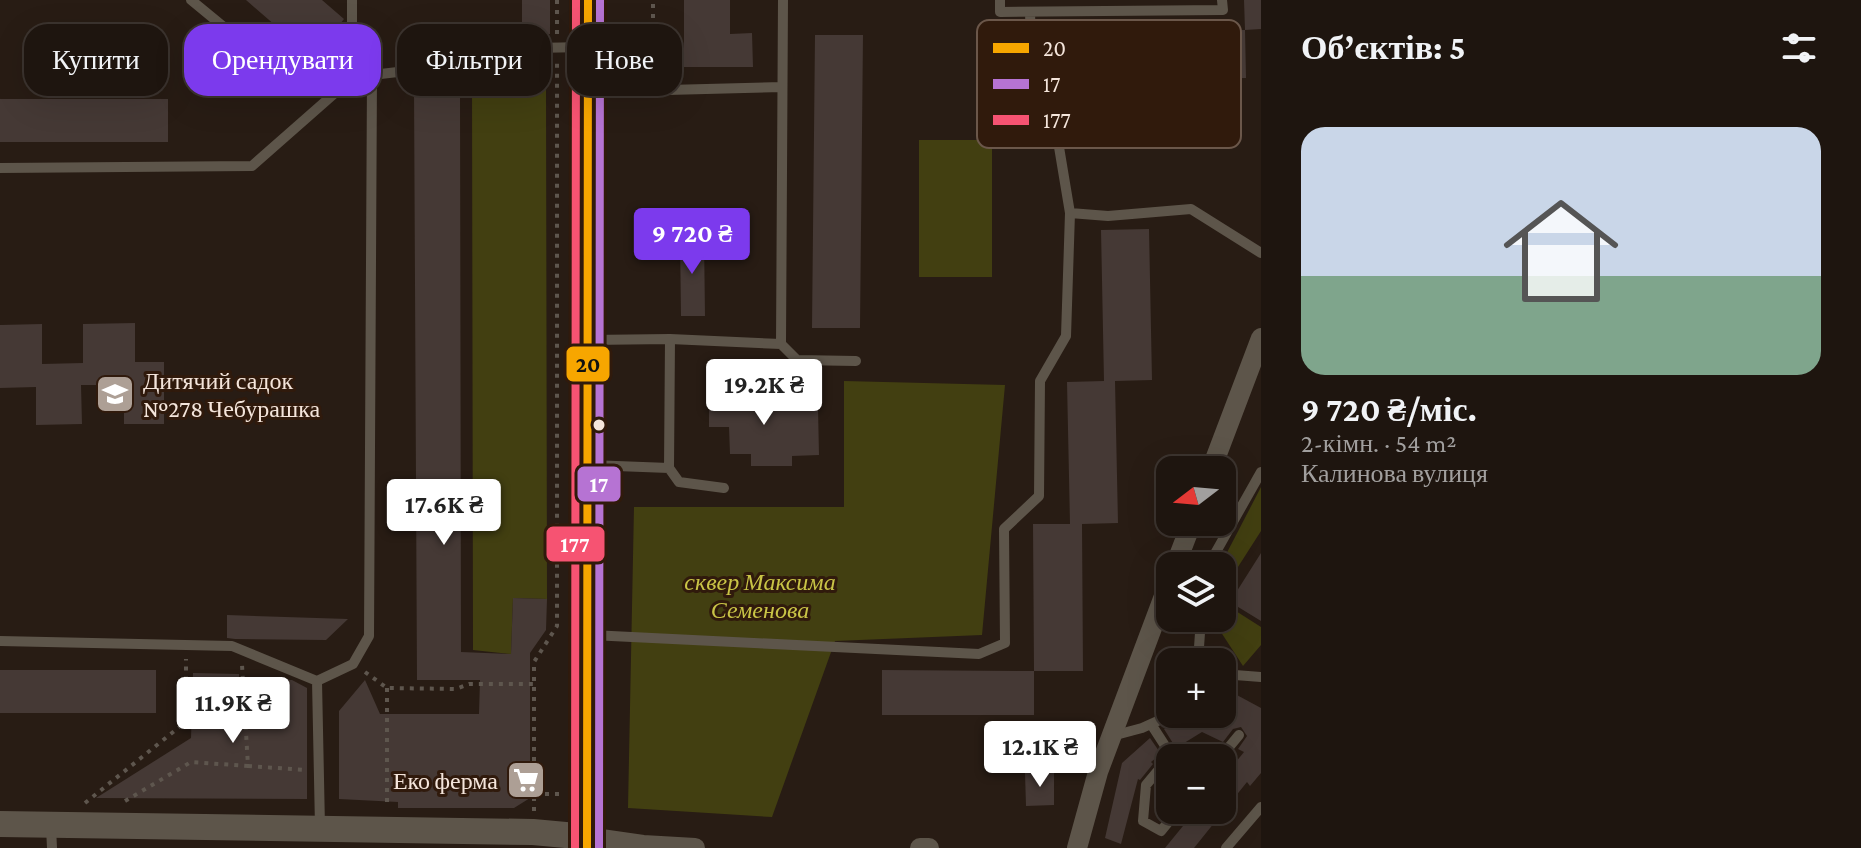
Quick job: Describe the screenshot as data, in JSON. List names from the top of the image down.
{
  "parks": ["сквер Максима Семенова"],
  "places": {
    "school or university": ["Дитячий садок №278 Чебурашка"],
    "supermarket": ["Еко ферма"]
  },
  "lines": ["transit line 20", "transit line 17", "transit line 177"],
  "legend": ["20", "17", "177"],
  "north": "left",
  "page": {
    "heading": "Об’єктів: 5",
    "chip": [
      "Купити",
      "Орендувати",
      "Фільтри",
      "Нове"
    ],
    "list": [
      {
        "name": "9 720 ₴/міс.",
        "note": "2-кімн. · 54 m² · Калинова вулиця"
      }
    ],
    "price": [
      "9 720 ₴",
      "19.2K ₴",
      "17.6K ₴",
      "11.9K ₴",
      "12.1K ₴"
    ],
    "map_buttons": ["+", "−"]
  }
}
